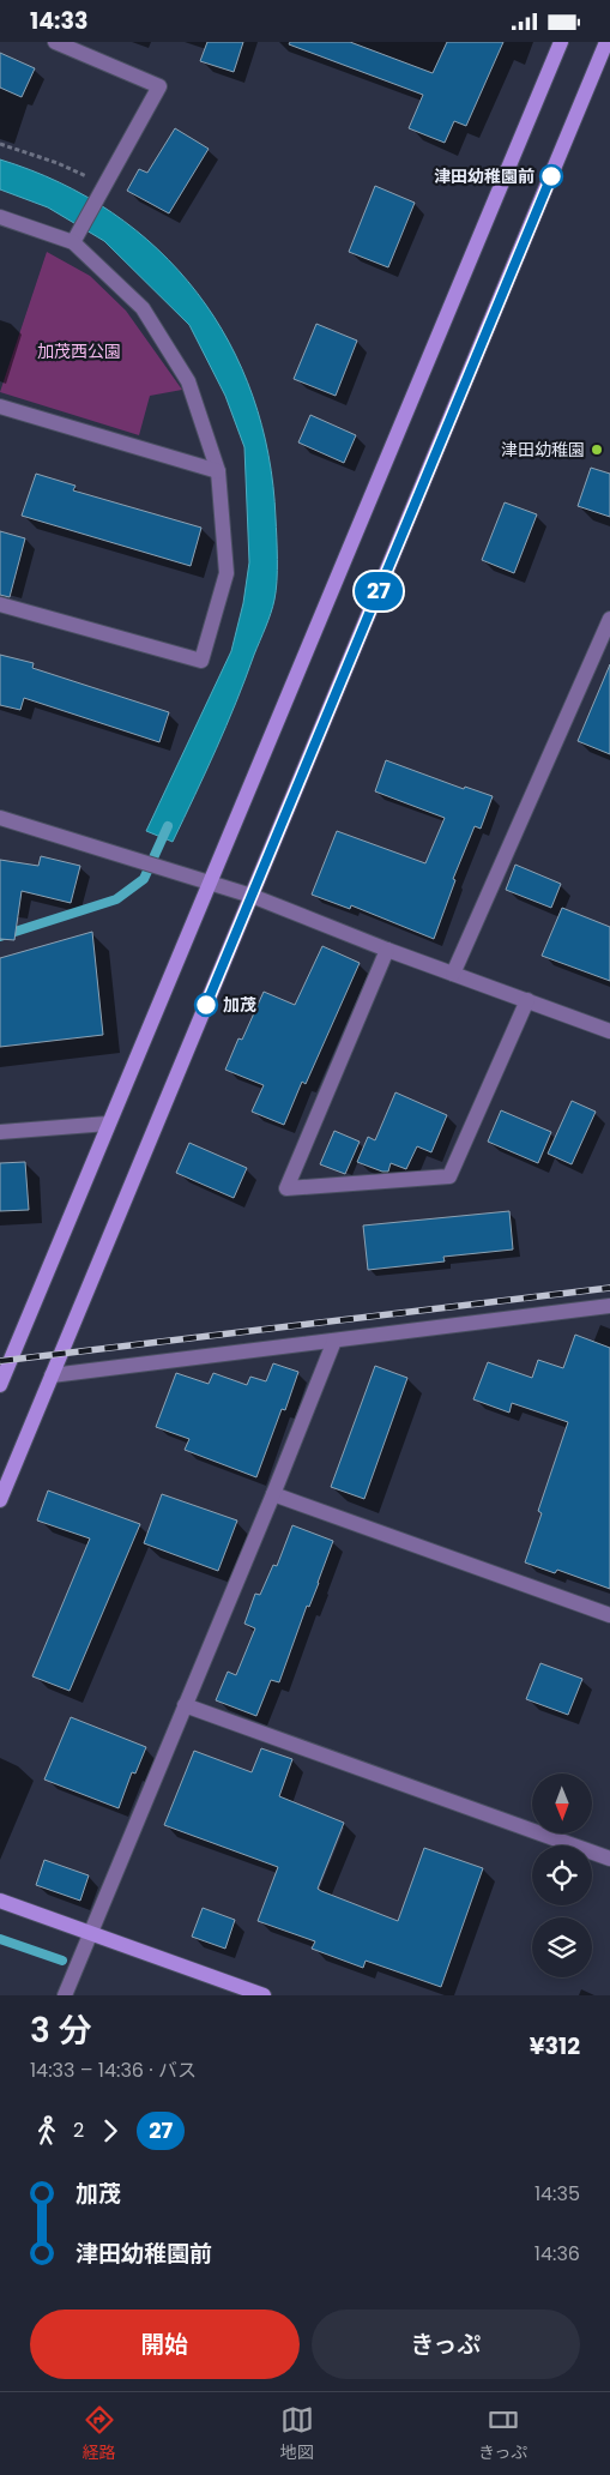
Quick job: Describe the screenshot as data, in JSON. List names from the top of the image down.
{
  "parks": ["加茂西公園"],
  "places": ["津田幼稚園前", "津田幼稚園", "加茂"],
  "lines": ["bus line 27"],
  "north": "bottom",
  "page": {
    "status": "14:33",
    "on_map": "27",
    "heading": ["3 分", "14:33 – 14:36 · バス", "¥312"],
    "legs": ["2", "27"],
    "list": [
      {
        "name": "加茂",
        "value": "14:35"
      },
      {
        "name": "津田幼稚園前",
        "value": "14:36"
      }
    ],
    "buttons": ["開始", "きっぷ"],
    "tabs": ["経路", "地図", "きっぷ"]
  }
}
